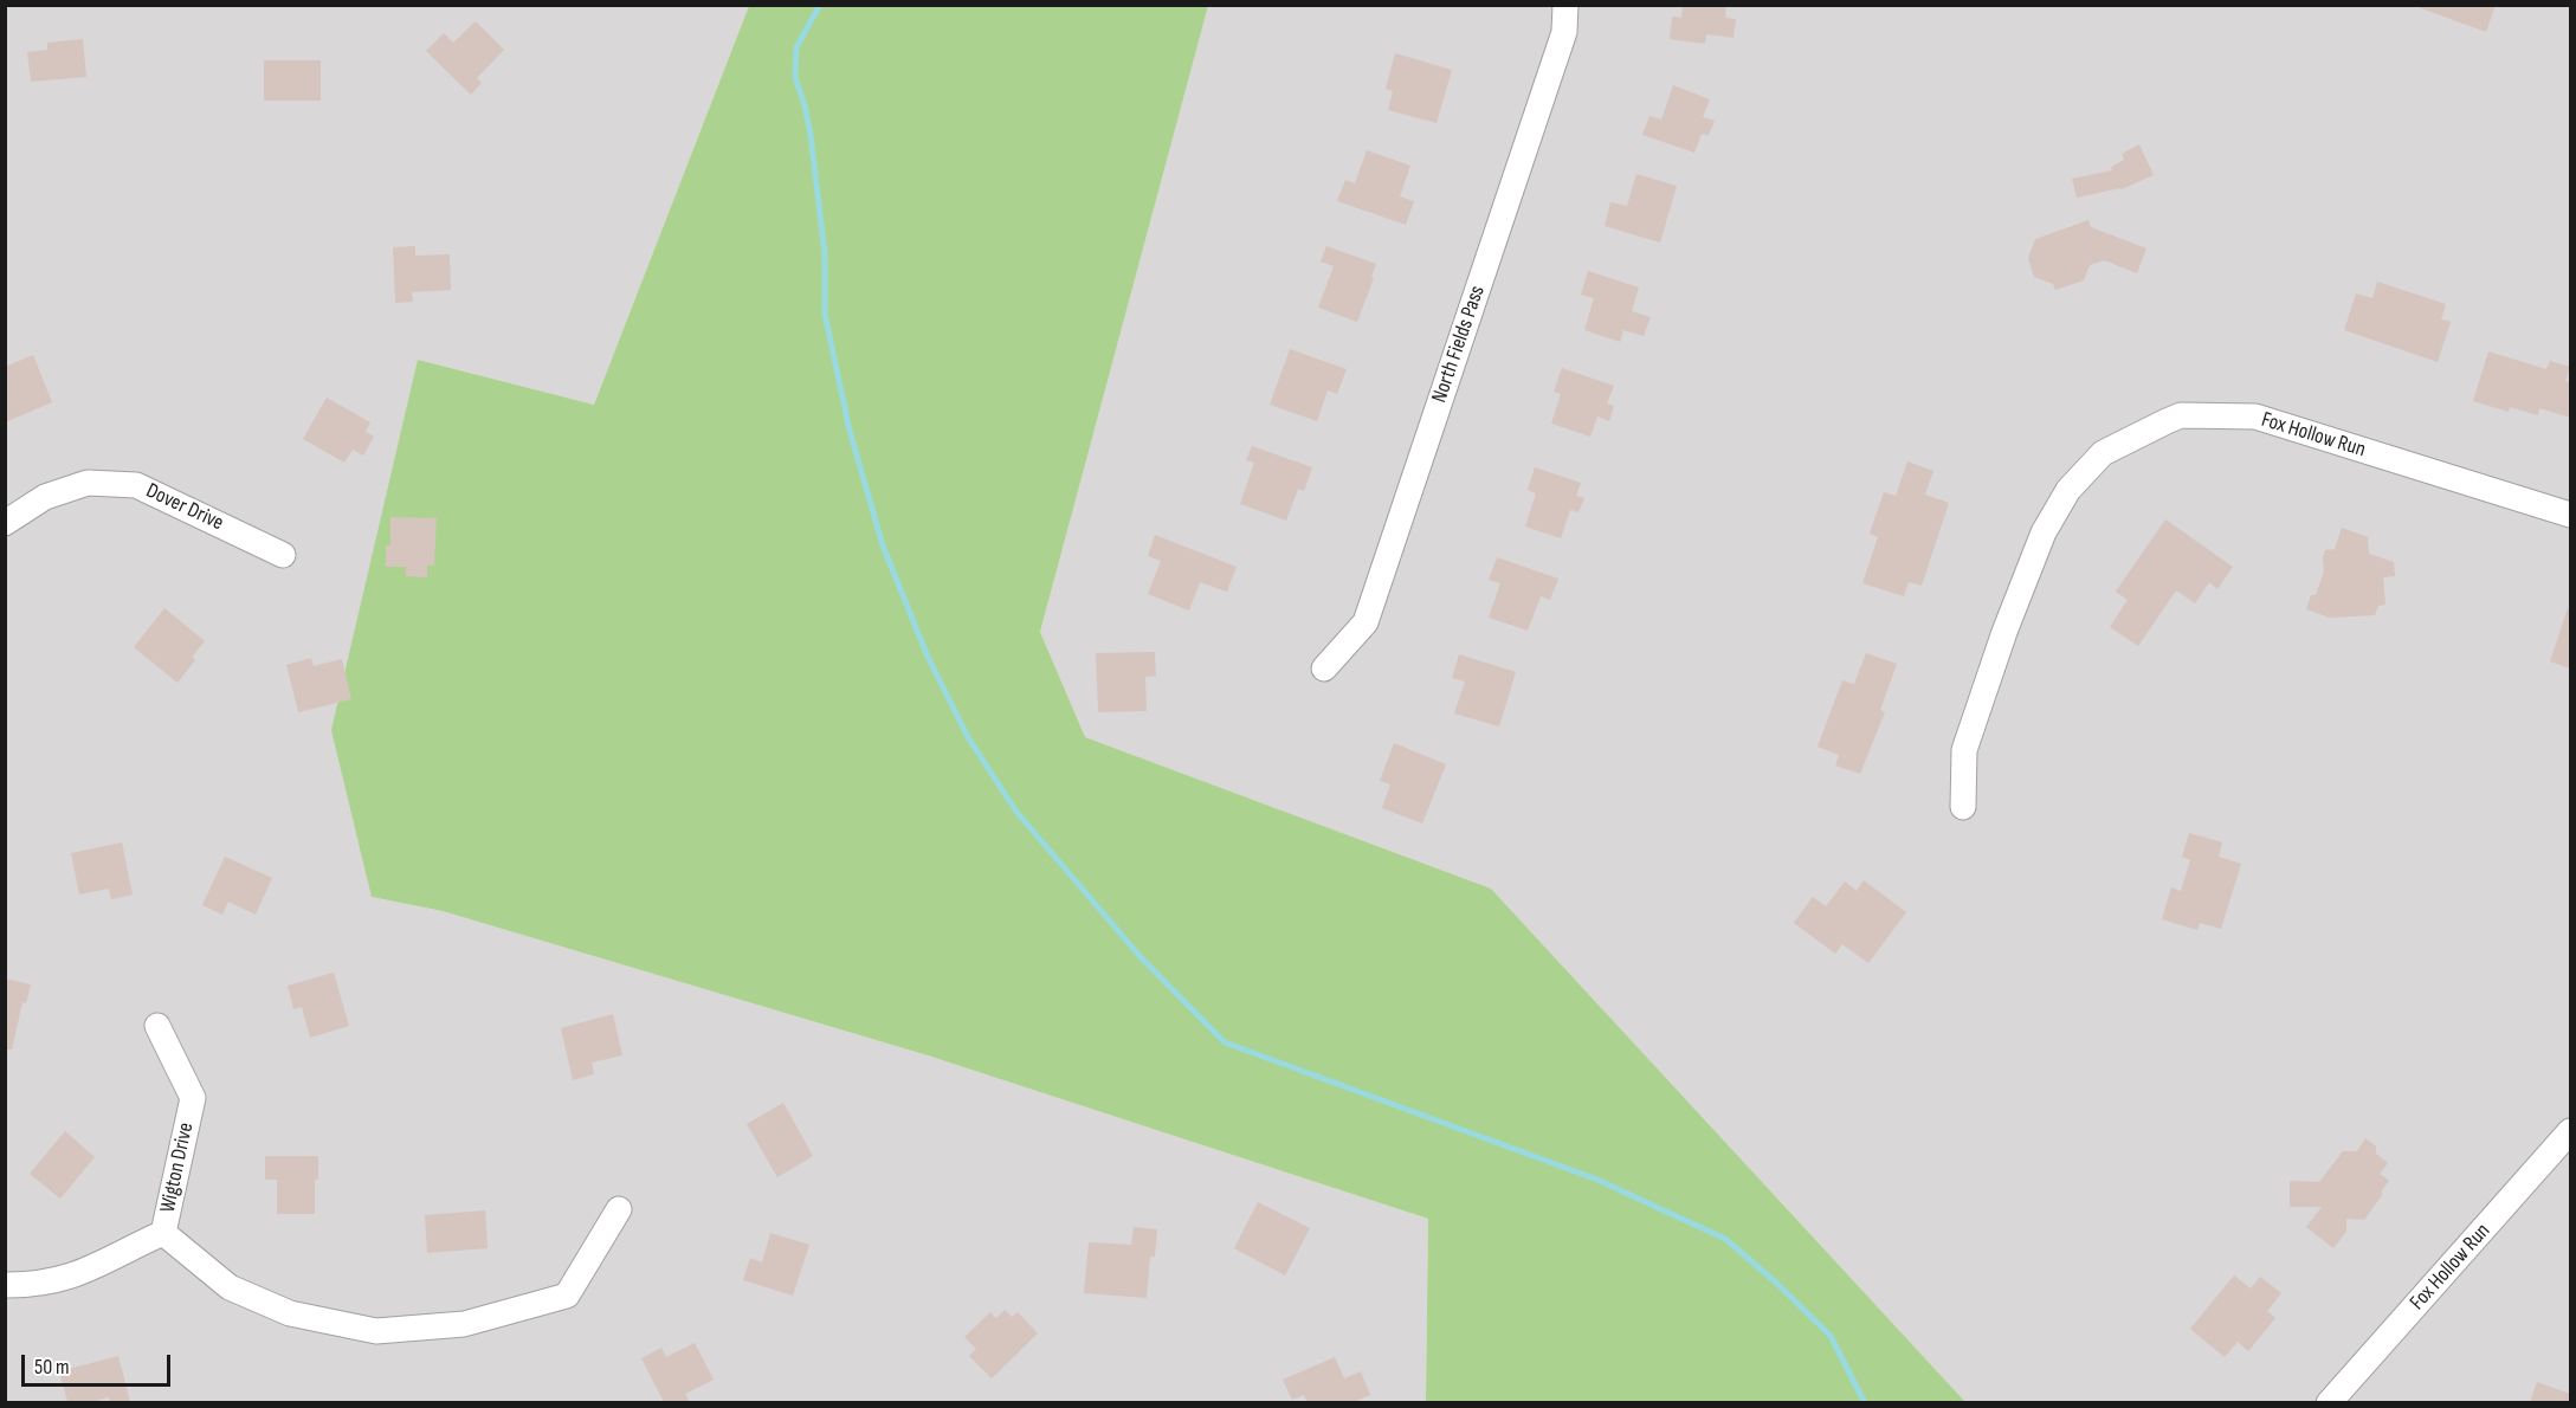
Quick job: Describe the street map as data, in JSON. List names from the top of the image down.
{
  "streets": {
    "street": [
      "North Fields Pass",
      "Fox Hollow Run",
      "Dover Drive",
      "Wigton Drive"
    ]
  },
  "scale_bar": "50 m"
}
